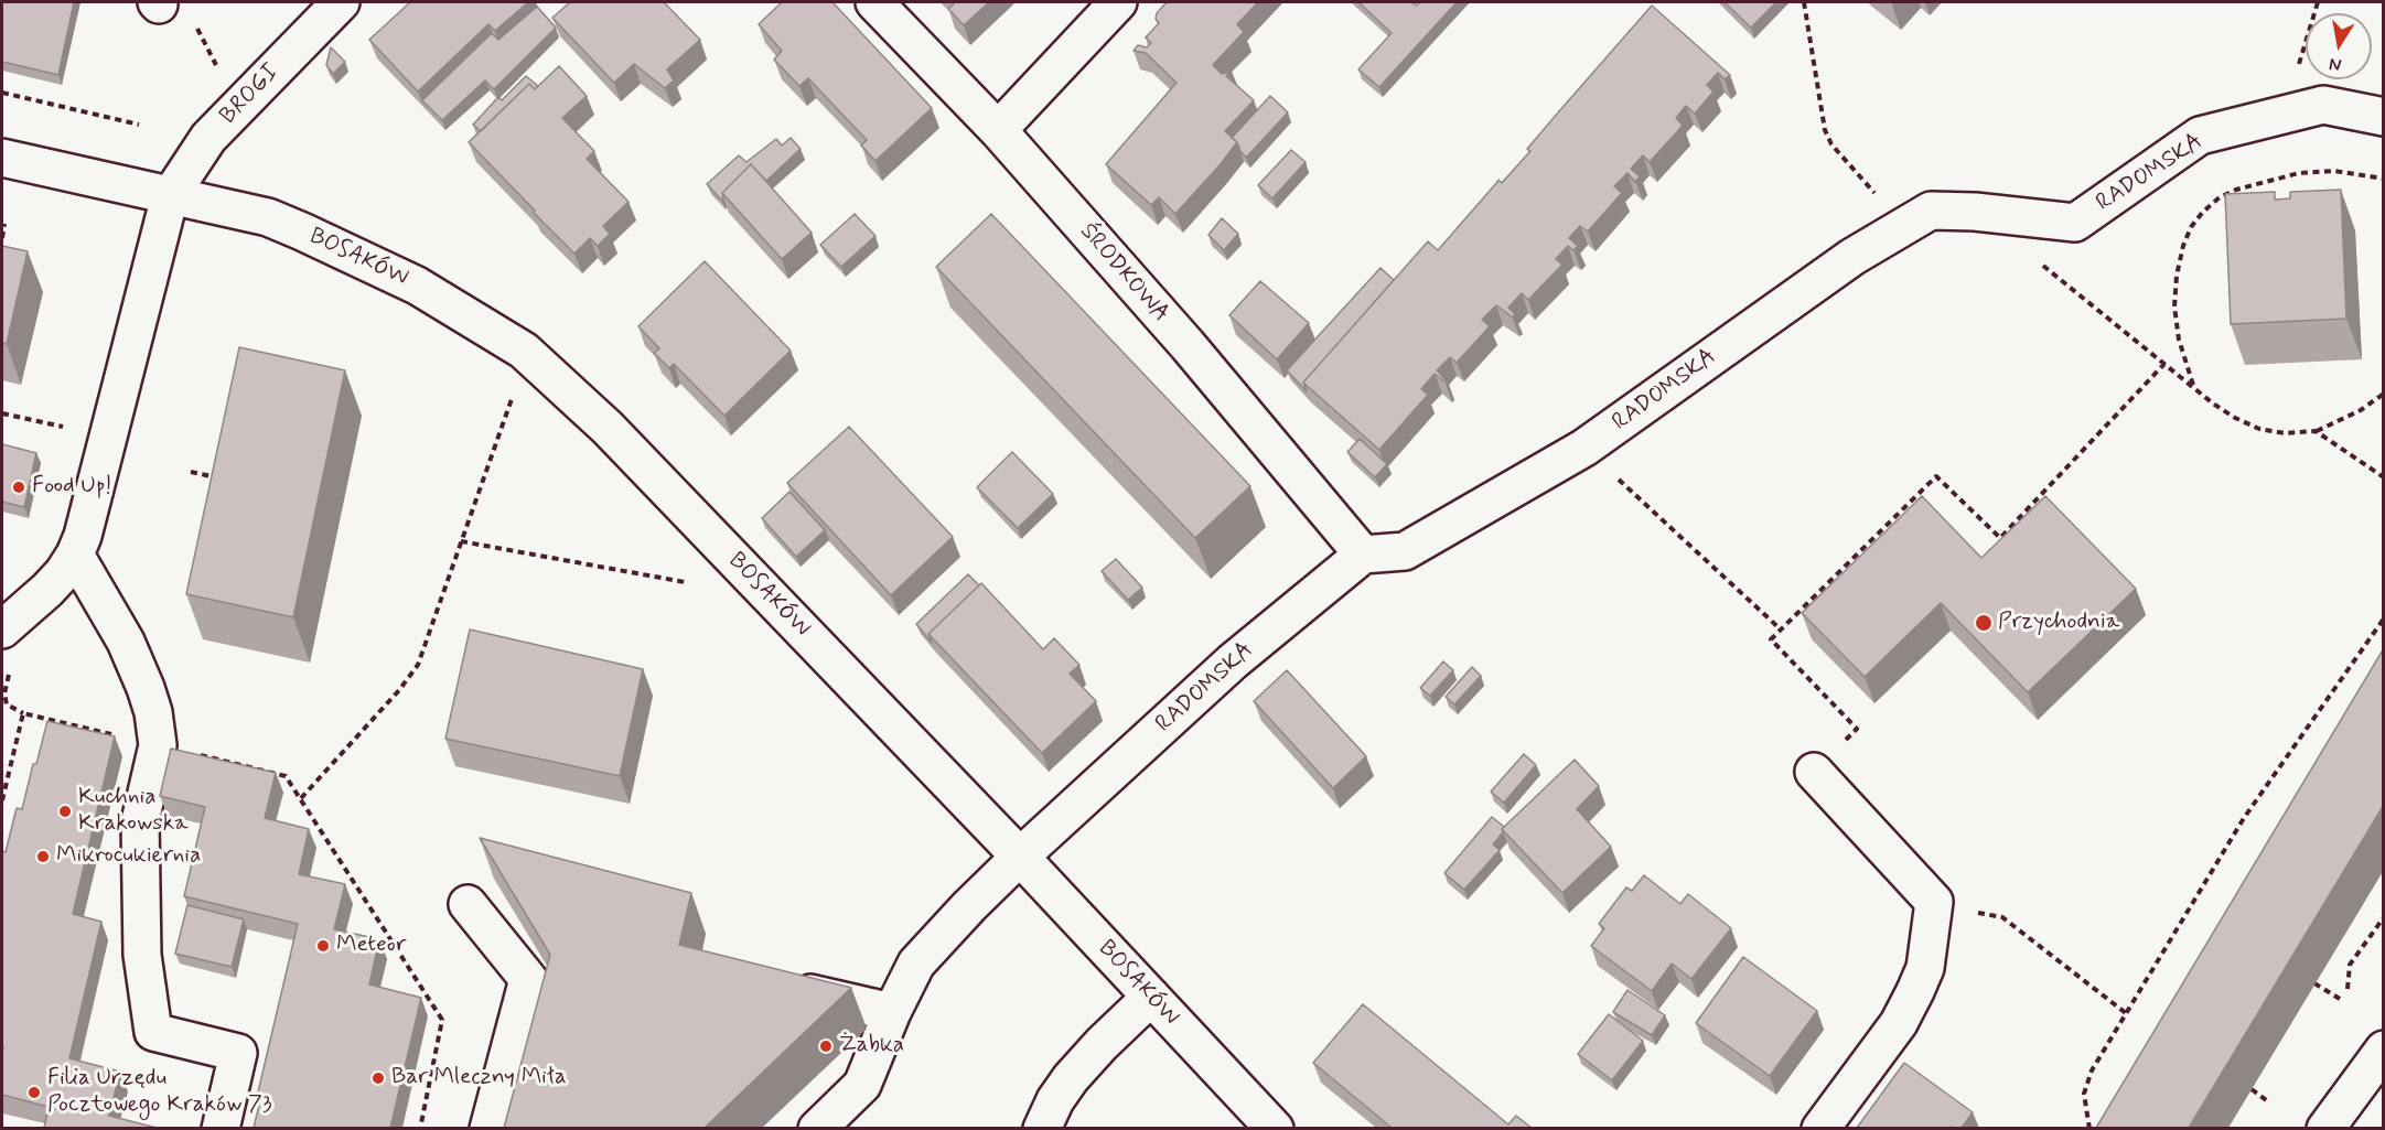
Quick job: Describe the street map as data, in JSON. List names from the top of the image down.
{
  "streets": {
    "street": [
      "BROGI",
      "RADOMSKA",
      "BOSAKÓW",
      "ŚRODKOWA"
    ]
  },
  "crossings": [
    ["BROGI", "BOSAKÓW"],
    ["RADOMSKA", "BOSAKÓW"],
    ["RADOMSKA", "ŚRODKOWA"]
  ],
  "places": [
    "Food Up!",
    "Przychodnia",
    "Kuchnia Krakowska",
    "Mikrocukiernia",
    "Meteor",
    "Żabka",
    "Bar Mleczny Miła",
    "Filia Urzędu Pocztowego Kraków 73"
  ],
  "north": "bottom"
}
